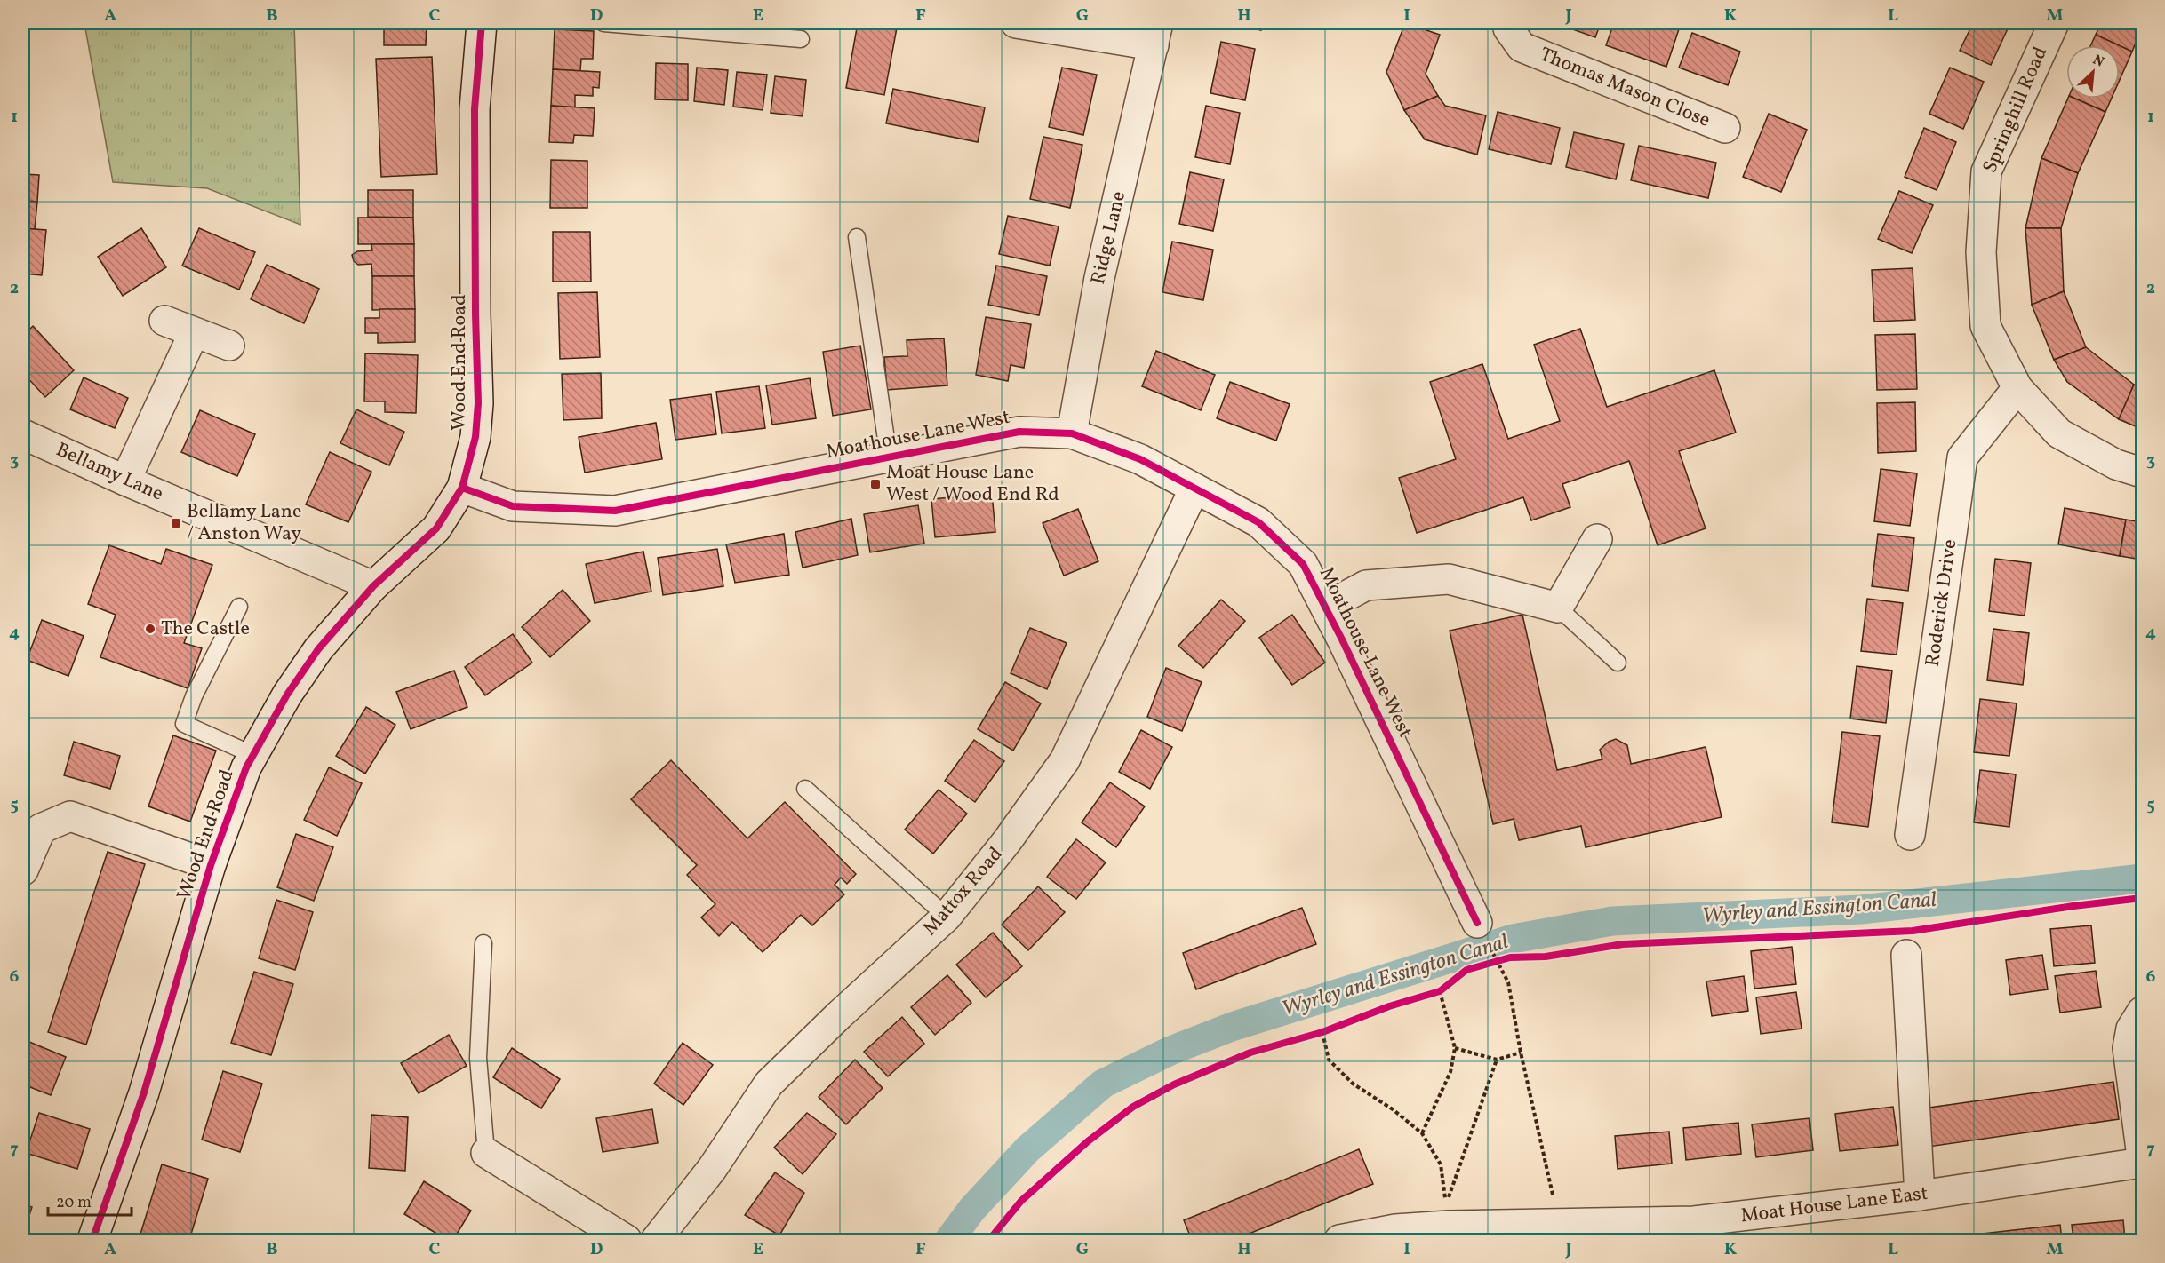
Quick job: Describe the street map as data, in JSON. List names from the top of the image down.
{
  "streets": {
    "street": [
      "Thomas Mason Close",
      "Springhill Road",
      "Ridge Lane",
      "Wood End Road",
      "Moathouse Lane West",
      "Bellamy Lane",
      "Roderick Drive",
      "Mattox Road",
      "Moat House Lane East"
    ]
  },
  "crossings": [
    ["Springhill Road", "Roderick Drive"],
    ["Ridge Lane", "Moathouse Lane West"],
    ["Wood End Road", "Moathouse Lane West"],
    ["Wood End Road", "Bellamy Lane"],
    ["Moathouse Lane West", "Mattox Road"]
  ],
  "water": ["Wyrley and Essington Canal"],
  "places": {
    "transit": ["Moat House Lane West / Wood End Rd", "Bellamy Lane / Anston Way"],
    "other": ["The Castle"]
  },
  "scale_bar": "20 m",
  "north": "top right",
  "grid": {
    "columns": [
      "A",
      "B",
      "C",
      "D",
      "E",
      "F",
      "G",
      "H",
      "I",
      "J",
      "K",
      "L",
      "M"
    ],
    "rows": [
      "1",
      "2",
      "3",
      "4",
      "5",
      "6",
      "7"
    ]
  }
}
